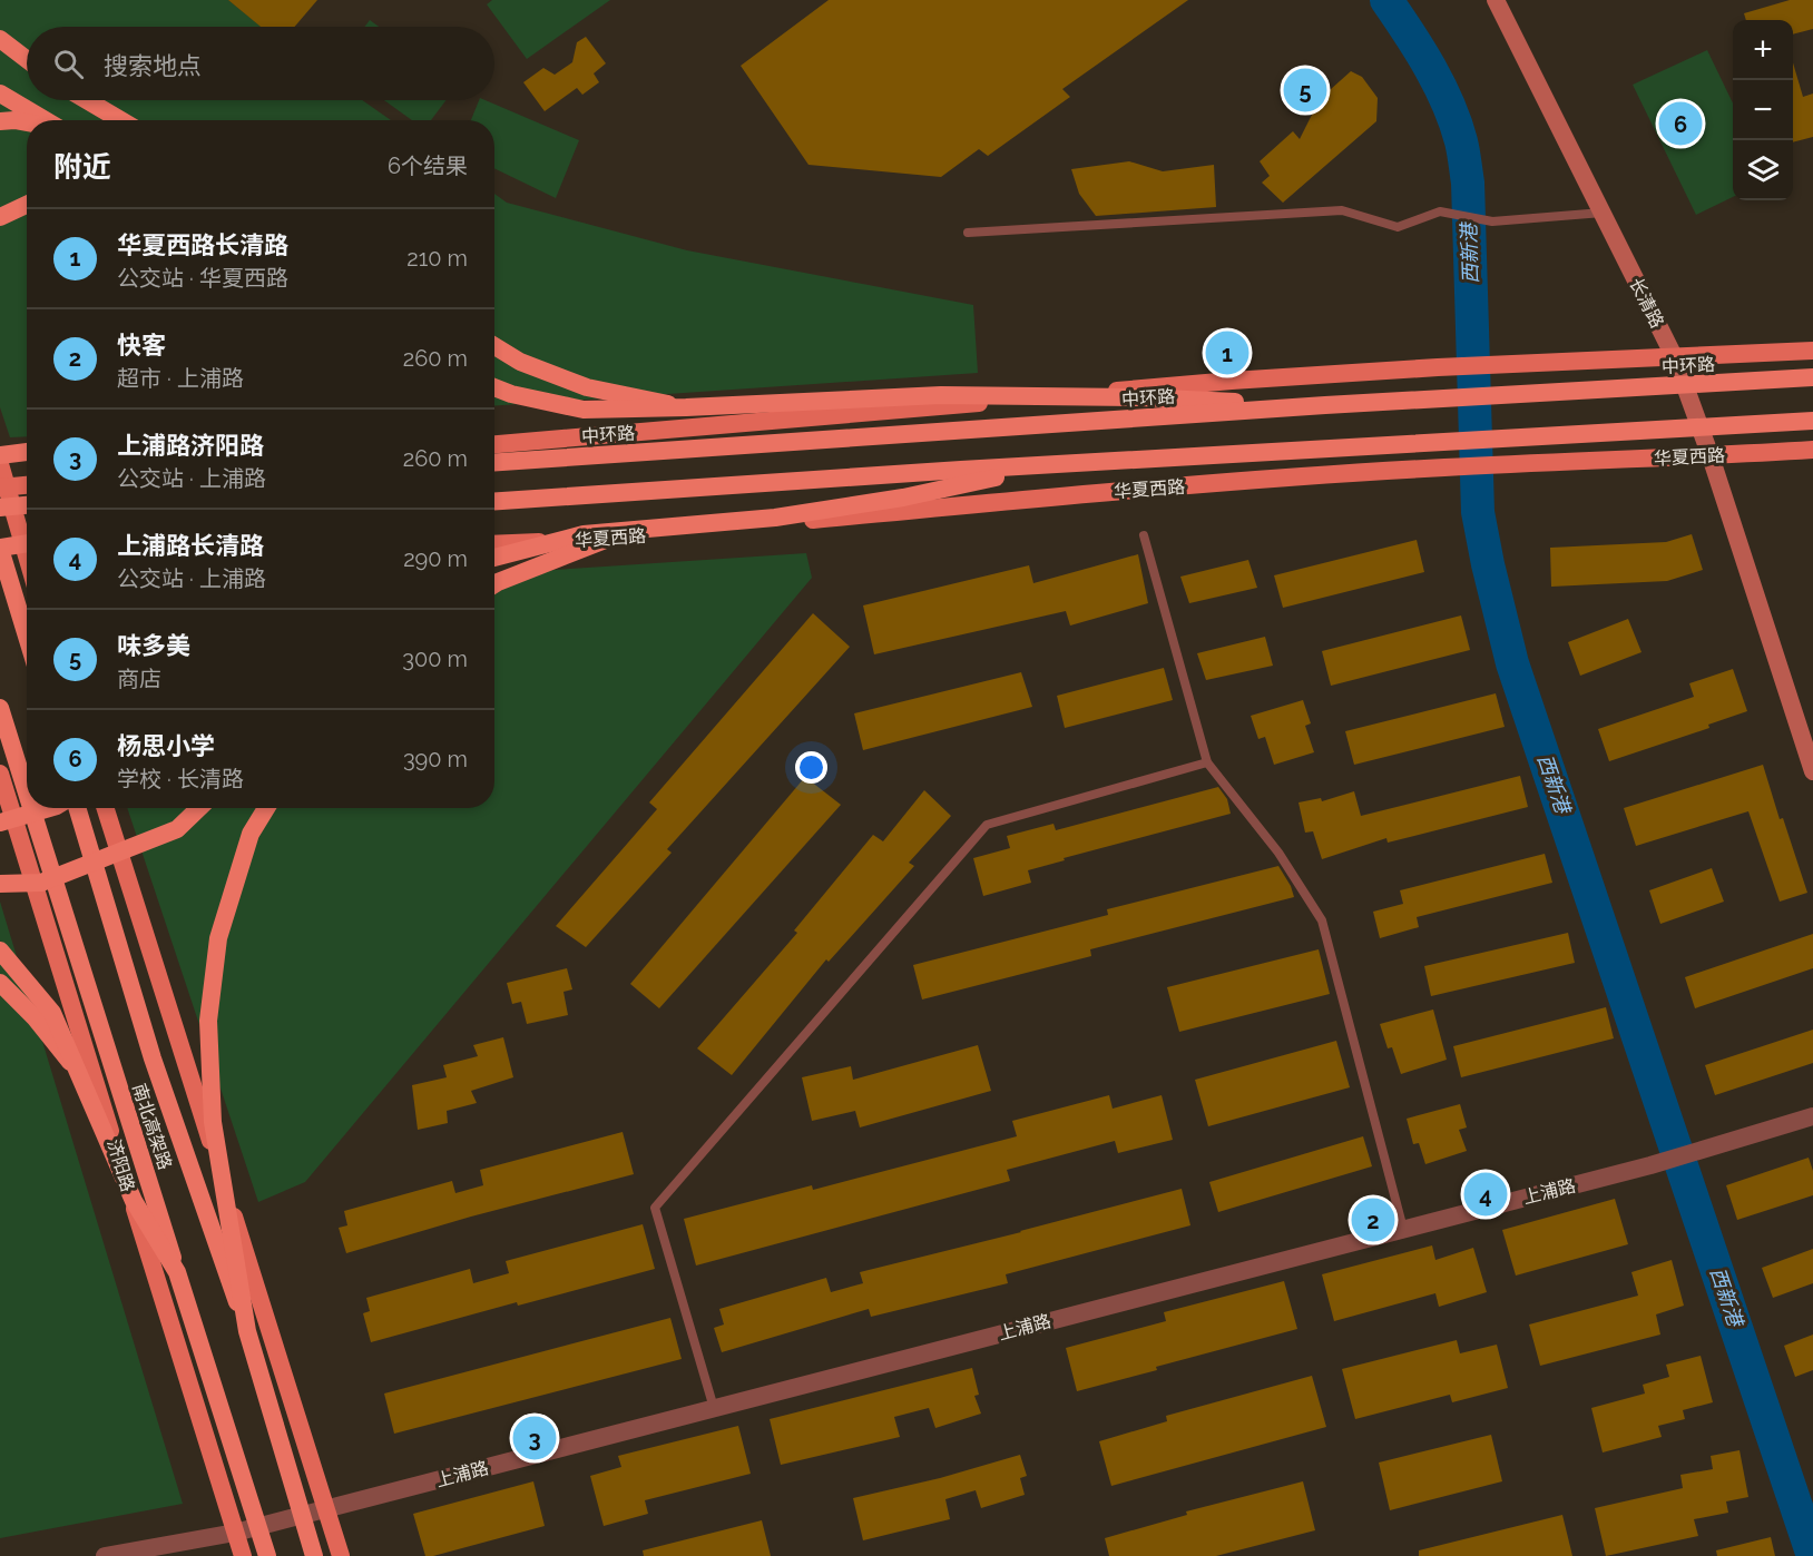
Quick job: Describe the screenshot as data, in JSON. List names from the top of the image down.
{
  "streets": {
    "highway": ["中环路", "南北高架路"],
    "main road": ["长清路", "华夏西路", "济阳路"],
    "street": ["上浦路"]
  },
  "crossings": [
    ["长清路", "华夏西路"],
    ["济阳路", "上浦路"]
  ],
  "water": ["西新港"],
  "page": {
    "map_buttons": ["+", "−"],
    "search": "搜索地点",
    "pins": [
      "5",
      "6",
      "1",
      "4",
      "2",
      "3"
    ],
    "heading": ["附近", "6个结果"],
    "list": [
      {
        "mark": "1",
        "name": "华夏西路长清路",
        "note": "公交站 · 华夏西路",
        "value": "210 m"
      },
      {
        "mark": "2",
        "name": "快客",
        "note": "超市 · 上浦路",
        "value": "260 m"
      },
      {
        "mark": "3",
        "name": "上浦路济阳路",
        "note": "公交站 · 上浦路",
        "value": "260 m"
      },
      {
        "mark": "4",
        "name": "上浦路长清路",
        "note": "公交站 · 上浦路",
        "value": "290 m"
      },
      {
        "mark": "5",
        "name": "味多美",
        "note": "商店",
        "value": "300 m"
      },
      {
        "mark": "6",
        "name": "杨思小学",
        "note": "学校 · 长清路",
        "value": "390 m"
      }
    ]
  }
}
